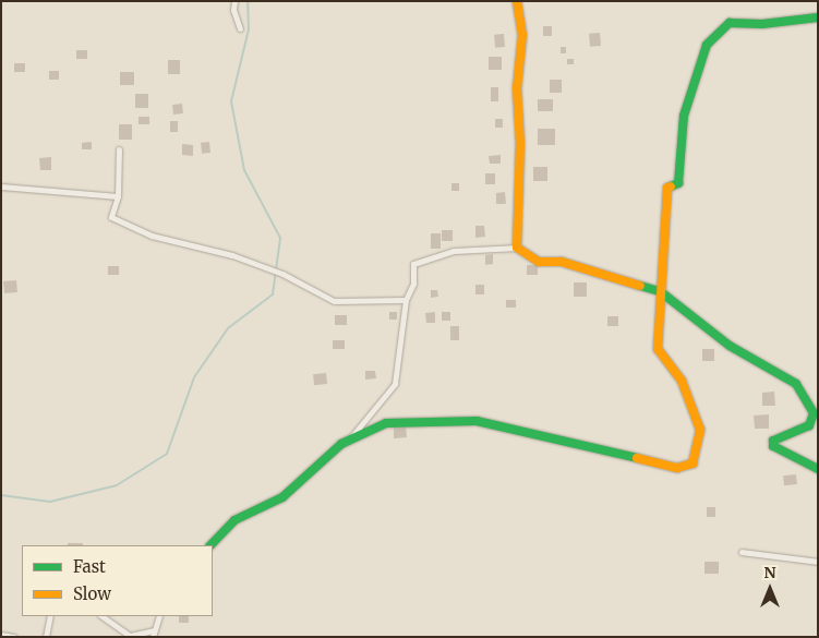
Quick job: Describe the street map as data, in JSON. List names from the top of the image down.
{
  "legend": ["Fast", "Slow"],
  "north": "top"
}
